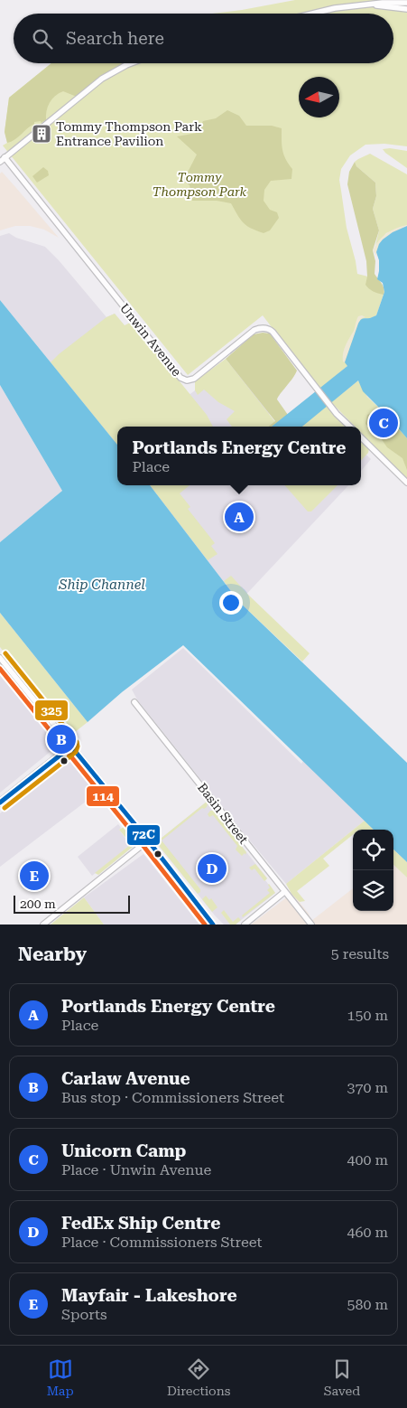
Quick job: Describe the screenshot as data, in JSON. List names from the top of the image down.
{
  "streets": {
    "street": ["Unwin Avenue", "Basin Street"]
  },
  "water": ["Ship Channel"],
  "parks": ["Tommy Thompson Park"],
  "places": {
    "building": ["Tommy Thompson Park Entrance Pavilion"]
  },
  "lines": ["transit line 325", "transit line 114", "transit line 72C"],
  "scale_bar": "200 m",
  "north": "left",
  "page": {
    "search": "Search here",
    "pins": [
      "C",
      "A",
      "B",
      "D",
      "E"
    ],
    "popup": ["Portlands Energy Centre", "Place"],
    "scale": "200 m",
    "heading": ["Nearby", "5 results"],
    "list": [
      {
        "mark": "A",
        "name": "Portlands Energy Centre",
        "note": "Place",
        "value": "150 m"
      },
      {
        "mark": "B",
        "name": "Carlaw Avenue",
        "note": "Bus stop · Commissioners Street",
        "value": "370 m"
      },
      {
        "mark": "C",
        "name": "Unicorn Camp",
        "note": "Place · Unwin Avenue",
        "value": "400 m"
      },
      {
        "mark": "D",
        "name": "FedEx Ship Centre",
        "note": "Place · Commissioners Street",
        "value": "460 m"
      },
      {
        "mark": "E",
        "name": "Mayfair - Lakeshore",
        "note": "Sports",
        "value": "580 m"
      }
    ],
    "nav": ["Map", "Directions", "Saved"]
  }
}
